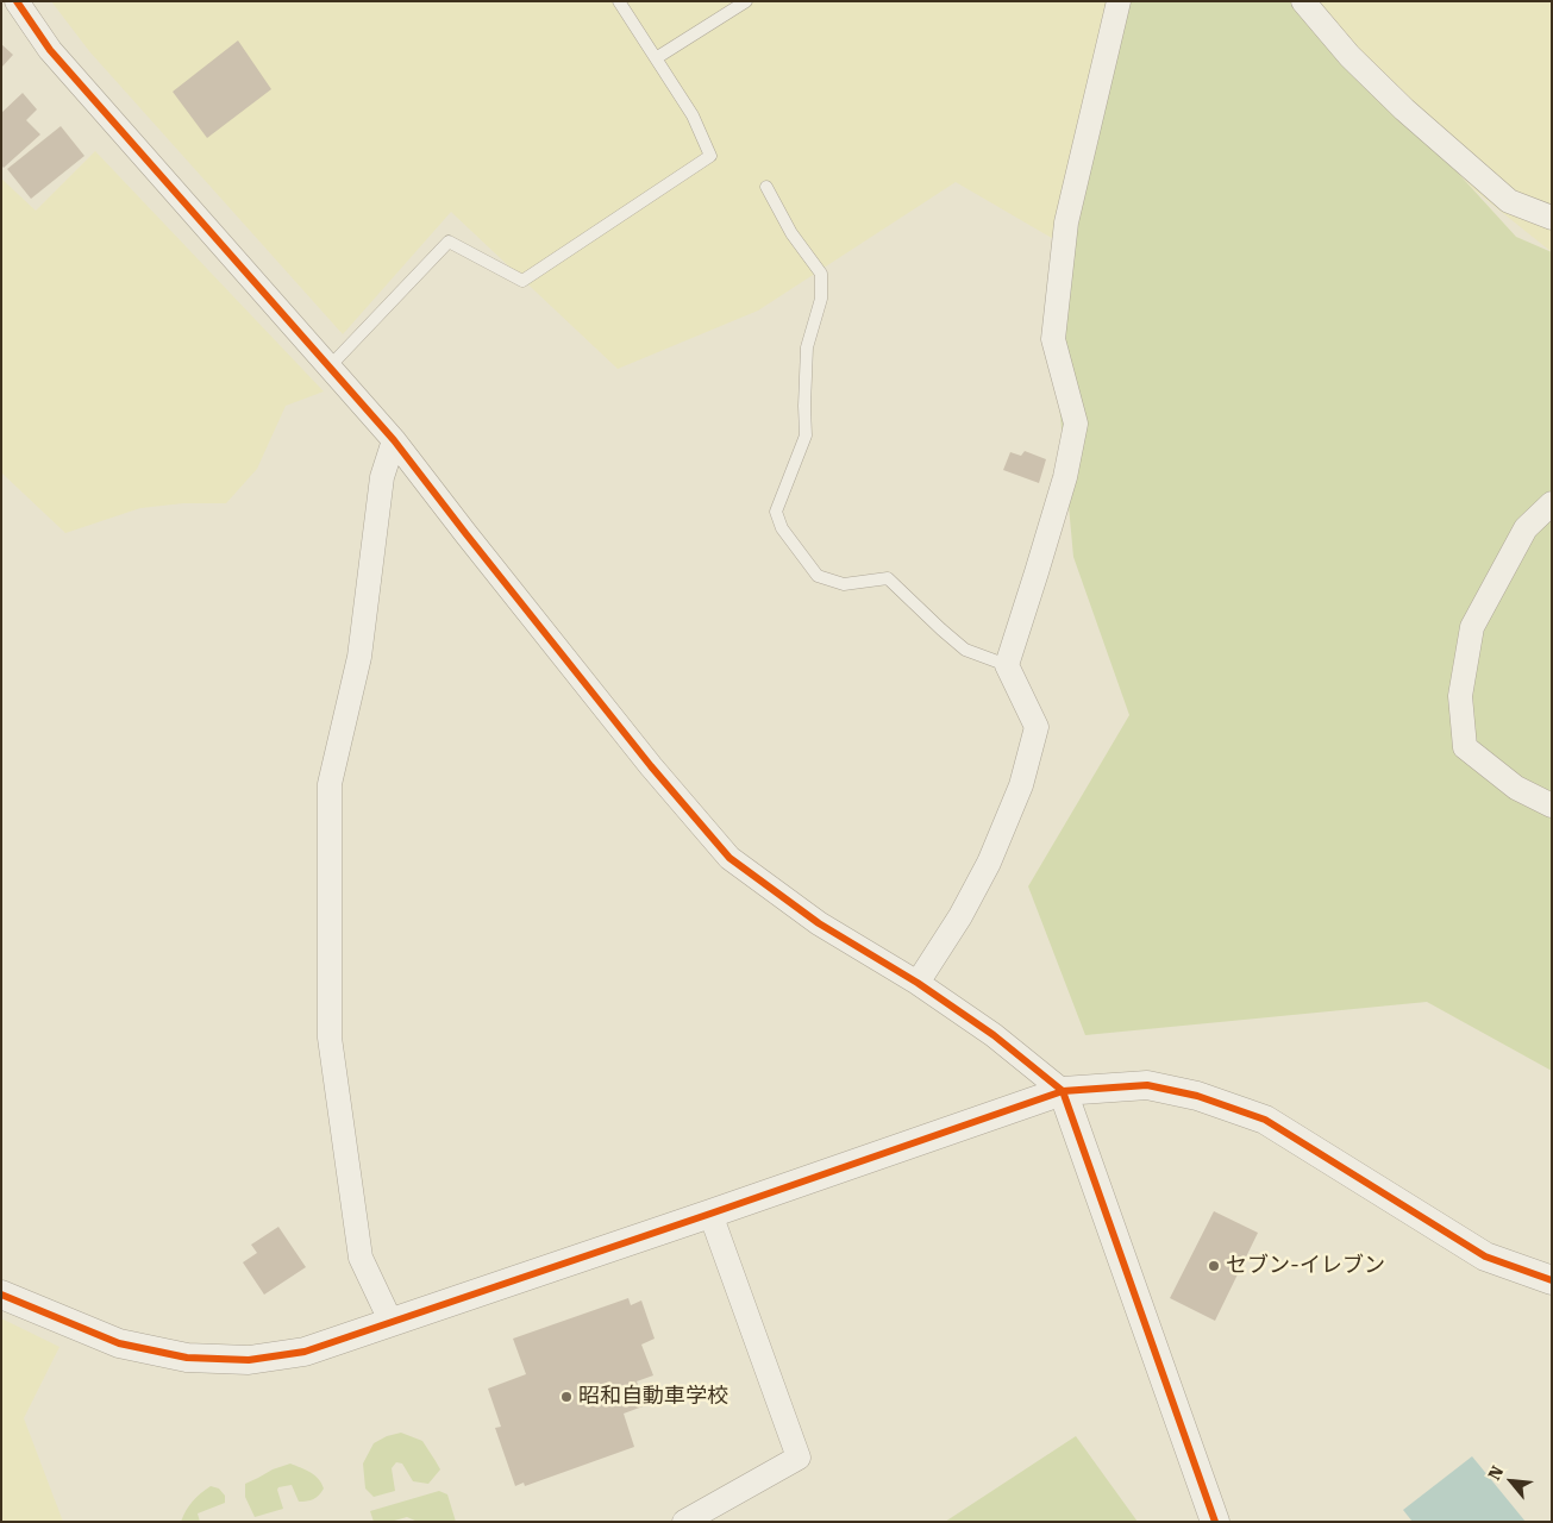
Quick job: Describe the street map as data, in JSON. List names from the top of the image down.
{
  "places": ["セブン-イレブン", "昭和自動車学校"],
  "north": "top left"
}
